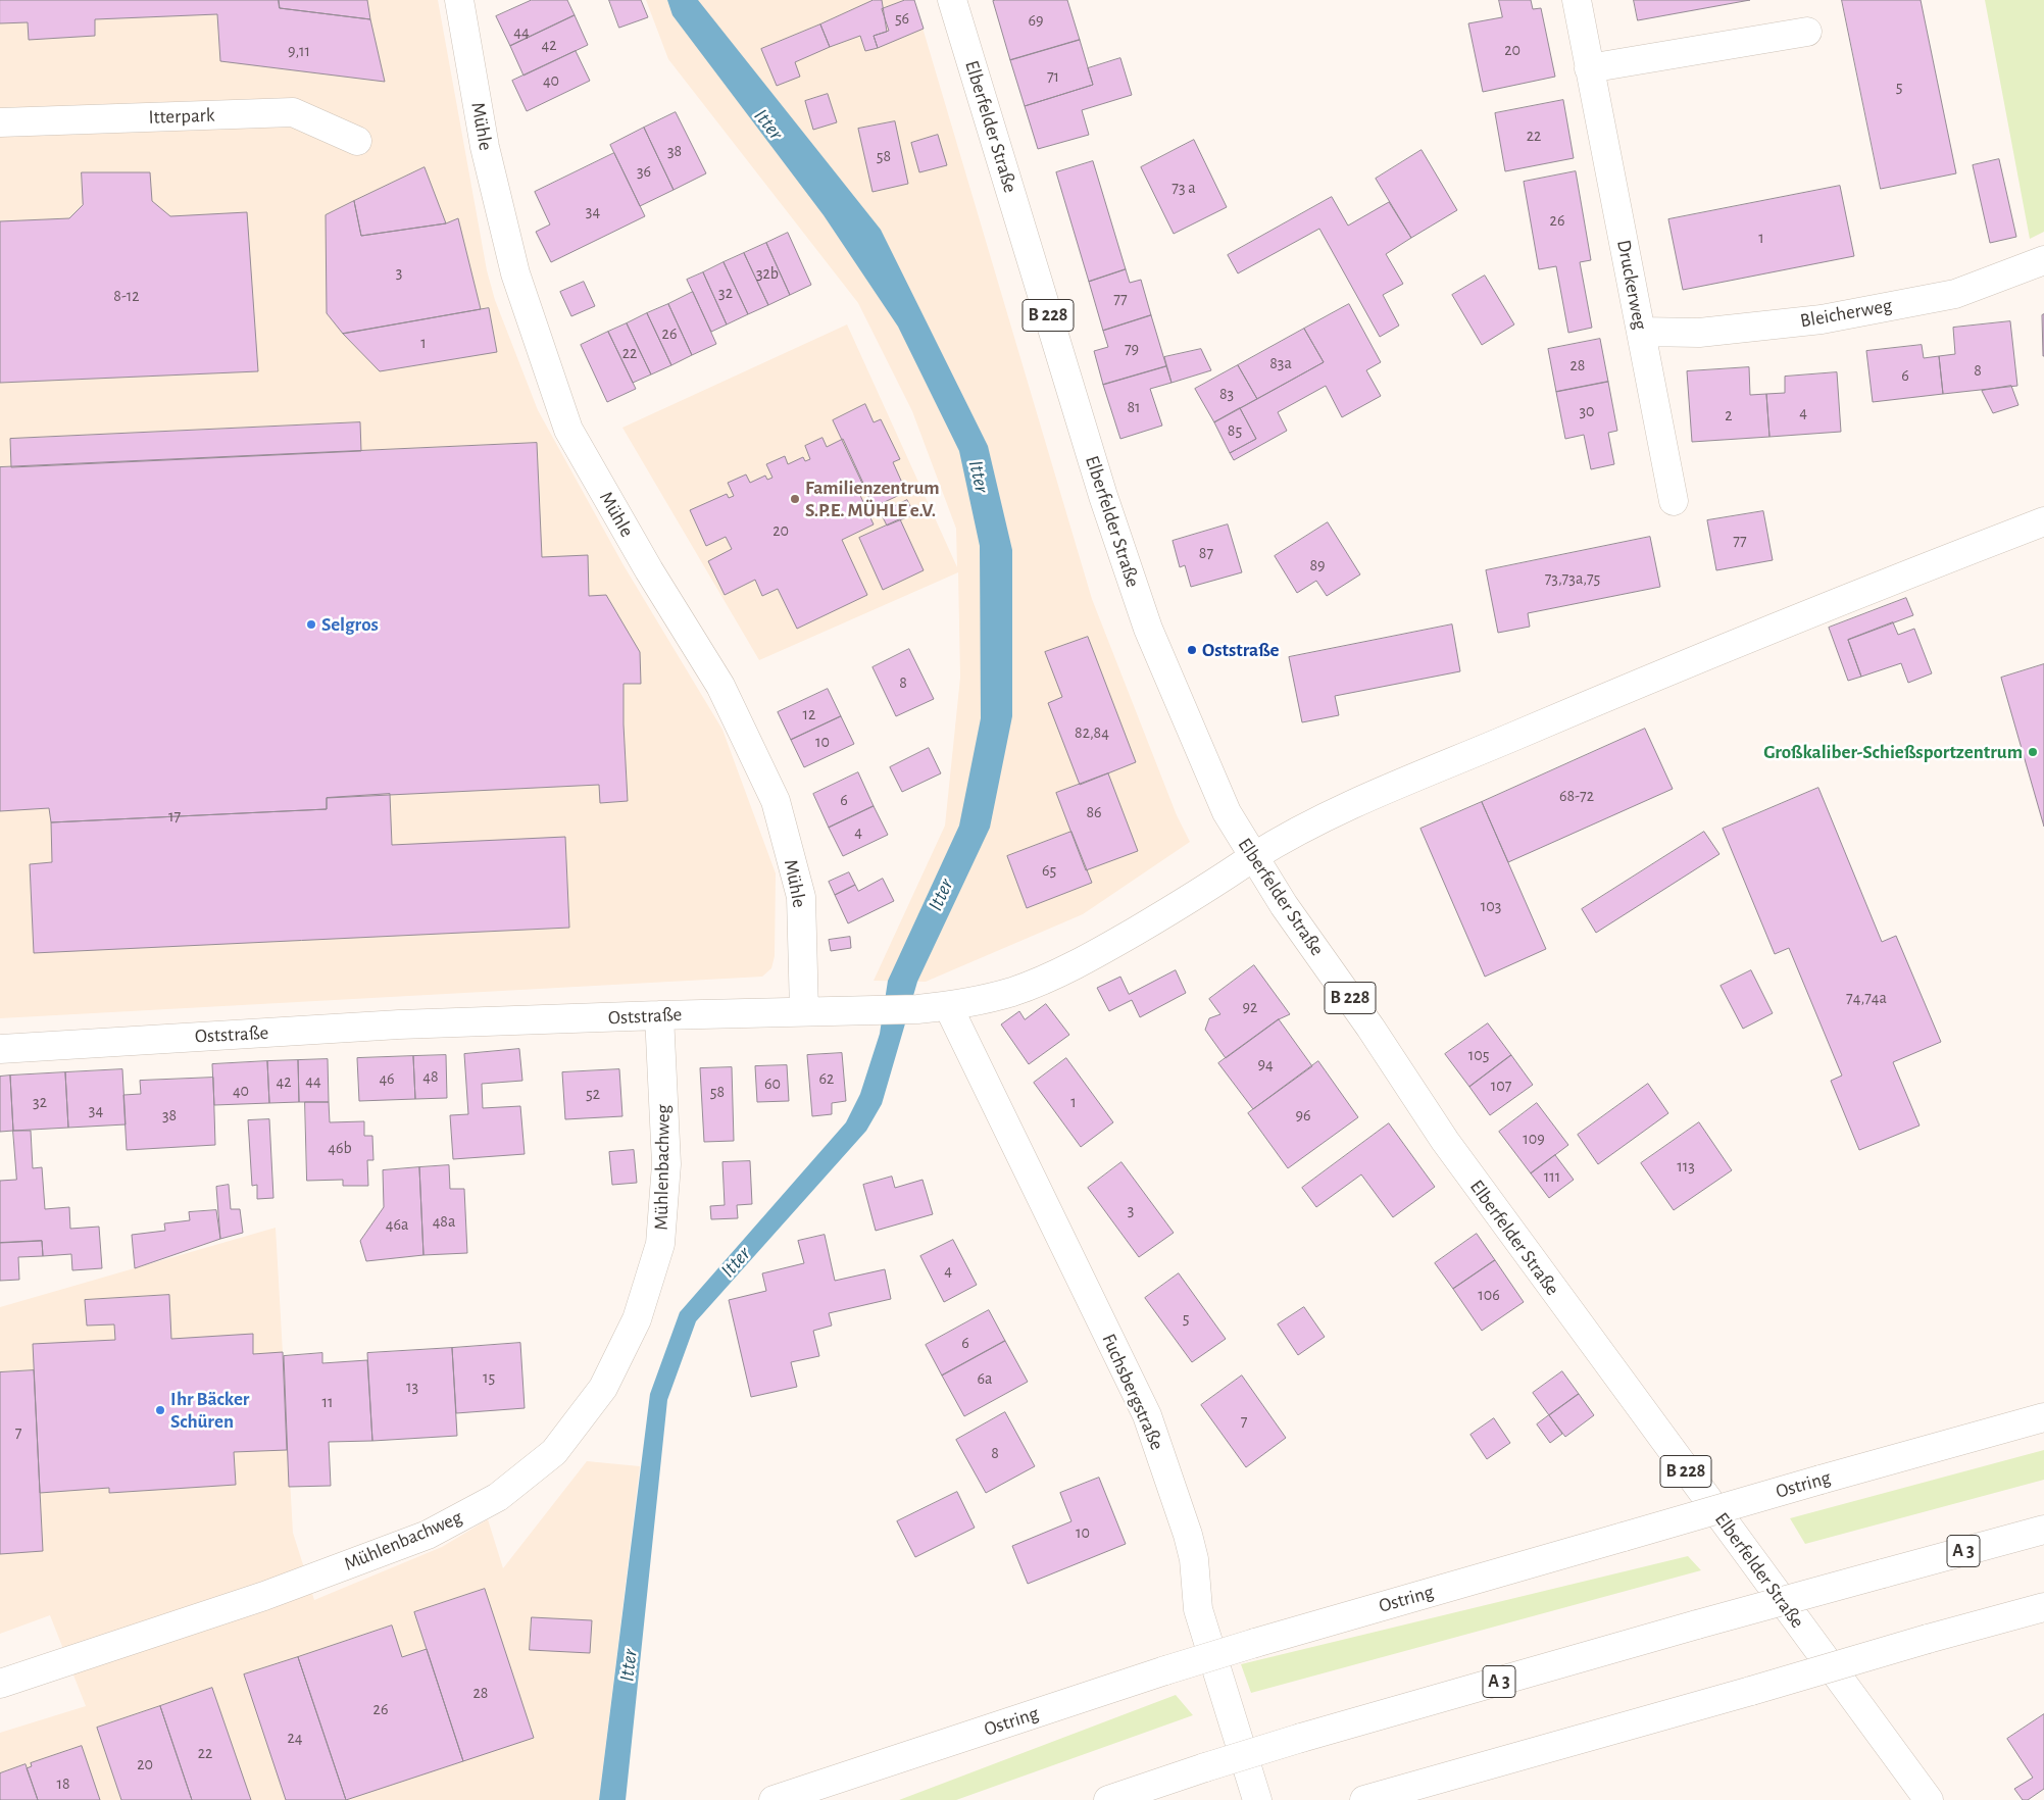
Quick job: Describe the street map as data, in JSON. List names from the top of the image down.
{
  "streets": {
    "main road": [
      "Itterpark",
      "Mühle",
      "Elberfelder Straße",
      "Druckerweg",
      "Bleicherweg",
      "B 228",
      "Oststraße",
      "Mühlenbachweg",
      "Fuchsbergstraße",
      "Ostring",
      "A 3"
    ]
  },
  "crossings": [
    ["Mühle", "Oststraße"],
    ["Elberfelder Straße", "Oststraße"],
    ["Druckerweg", "Bleicherweg"],
    ["Oststraße", "Mühlenbachweg"],
    ["Oststraße", "Fuchsbergstraße"]
  ],
  "water": ["Itter"],
  "places": [
    "Familienzentrum S.P.E. MÜHLE e.V.",
    "Selgros",
    "Oststraße",
    "Großkaliber-Schießsportzentrum",
    "Ihr Bäcker Schüren"
  ],
  "house_numbers": [
    "56",
    "69",
    "44",
    "42",
    "20",
    "9,11",
    "71",
    "40",
    "5",
    "22",
    "38",
    "58",
    "36",
    "73 a",
    "34",
    "26",
    "1",
    "3",
    "32b",
    "32",
    "8-12",
    "77",
    "26",
    "1",
    "79",
    "22",
    "83a",
    "28",
    "8",
    "6",
    "83",
    "81",
    "30",
    "4",
    "2",
    "85",
    "20",
    "77",
    "87",
    "89",
    "73,73a,75",
    "8",
    "12",
    "82,84",
    "10",
    "68-72",
    "6",
    "86",
    "17",
    "4",
    "65",
    "103",
    "74,74a",
    "92",
    "105",
    "94",
    "48",
    "46",
    "62",
    "44",
    "42",
    "60",
    "107",
    "40",
    "58",
    "52",
    "32",
    "1",
    "34",
    "38",
    "96",
    "109",
    "46b",
    "113",
    "111",
    "3",
    "48a",
    "46a",
    "4",
    "106",
    "5",
    "6",
    "15",
    "6a",
    "13",
    "11",
    "7",
    "7",
    "8",
    "10",
    "28",
    "26",
    "24",
    "22",
    "20",
    "18"
  ]
}
